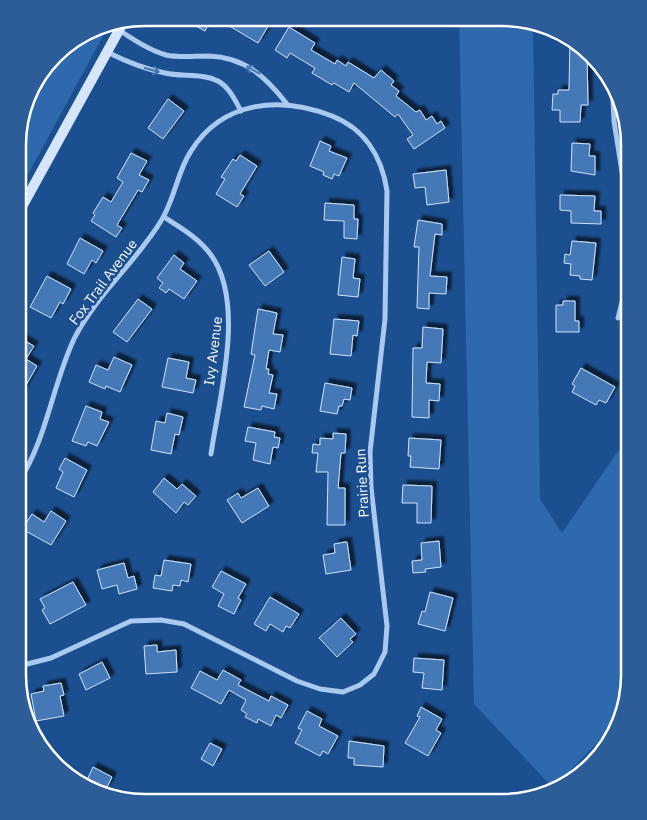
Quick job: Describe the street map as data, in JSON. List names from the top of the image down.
{
  "streets": {
    "street": ["Fox Trail Avenue", "Ivy Avenue", "Prairie Run"]
  },
  "crossings": [
    ["Fox Trail Avenue", "Ivy Avenue"],
    ["Fox Trail Avenue", "Prairie Run"]
  ]
}
